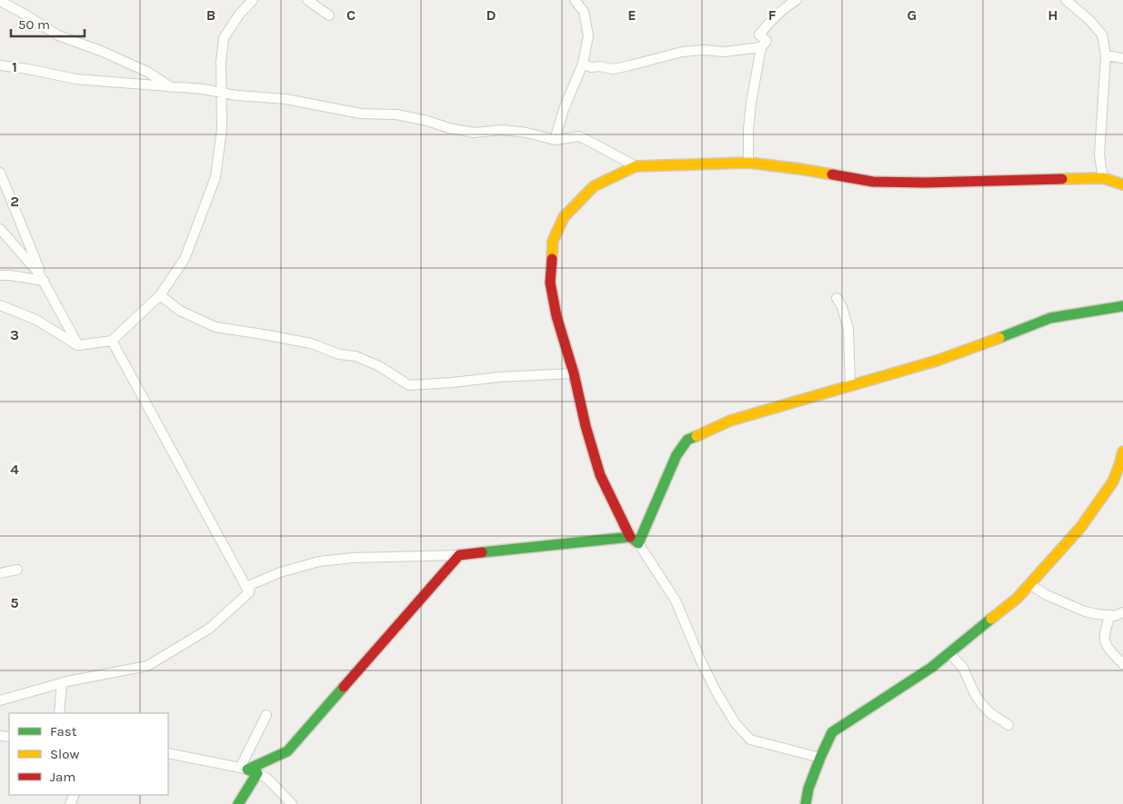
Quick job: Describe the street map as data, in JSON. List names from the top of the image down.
{
  "legend": ["Fast", "Slow", "Jam"],
  "scale_bar": "50 m",
  "grid": {
    "columns": [
      "B",
      "C",
      "D",
      "E",
      "F",
      "G",
      "H"
    ],
    "rows": [
      "1",
      "2",
      "3",
      "4",
      "5"
    ]
  }
}
